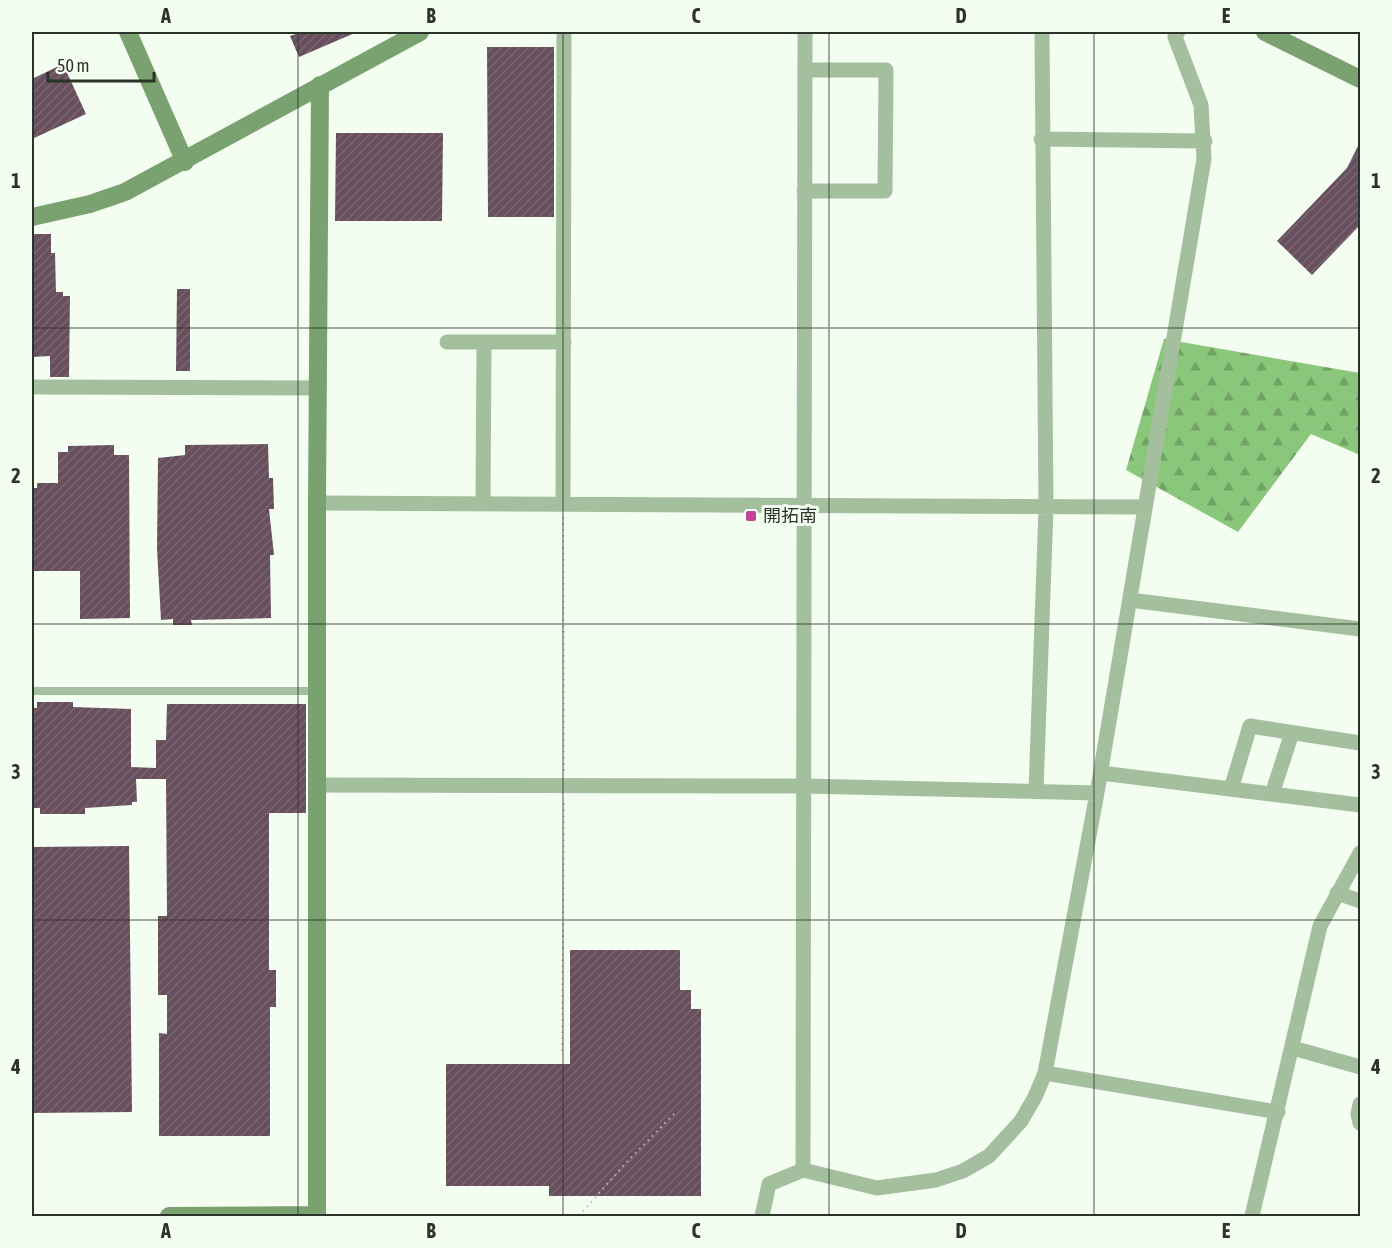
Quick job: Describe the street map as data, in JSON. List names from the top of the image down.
{
  "places": {
    "transit": ["開拓南"]
  },
  "scale_bar": "50 m",
  "grid": {
    "columns": [
      "A",
      "B",
      "C",
      "D",
      "E"
    ],
    "rows": [
      "1",
      "2",
      "3",
      "4"
    ]
  }
}
